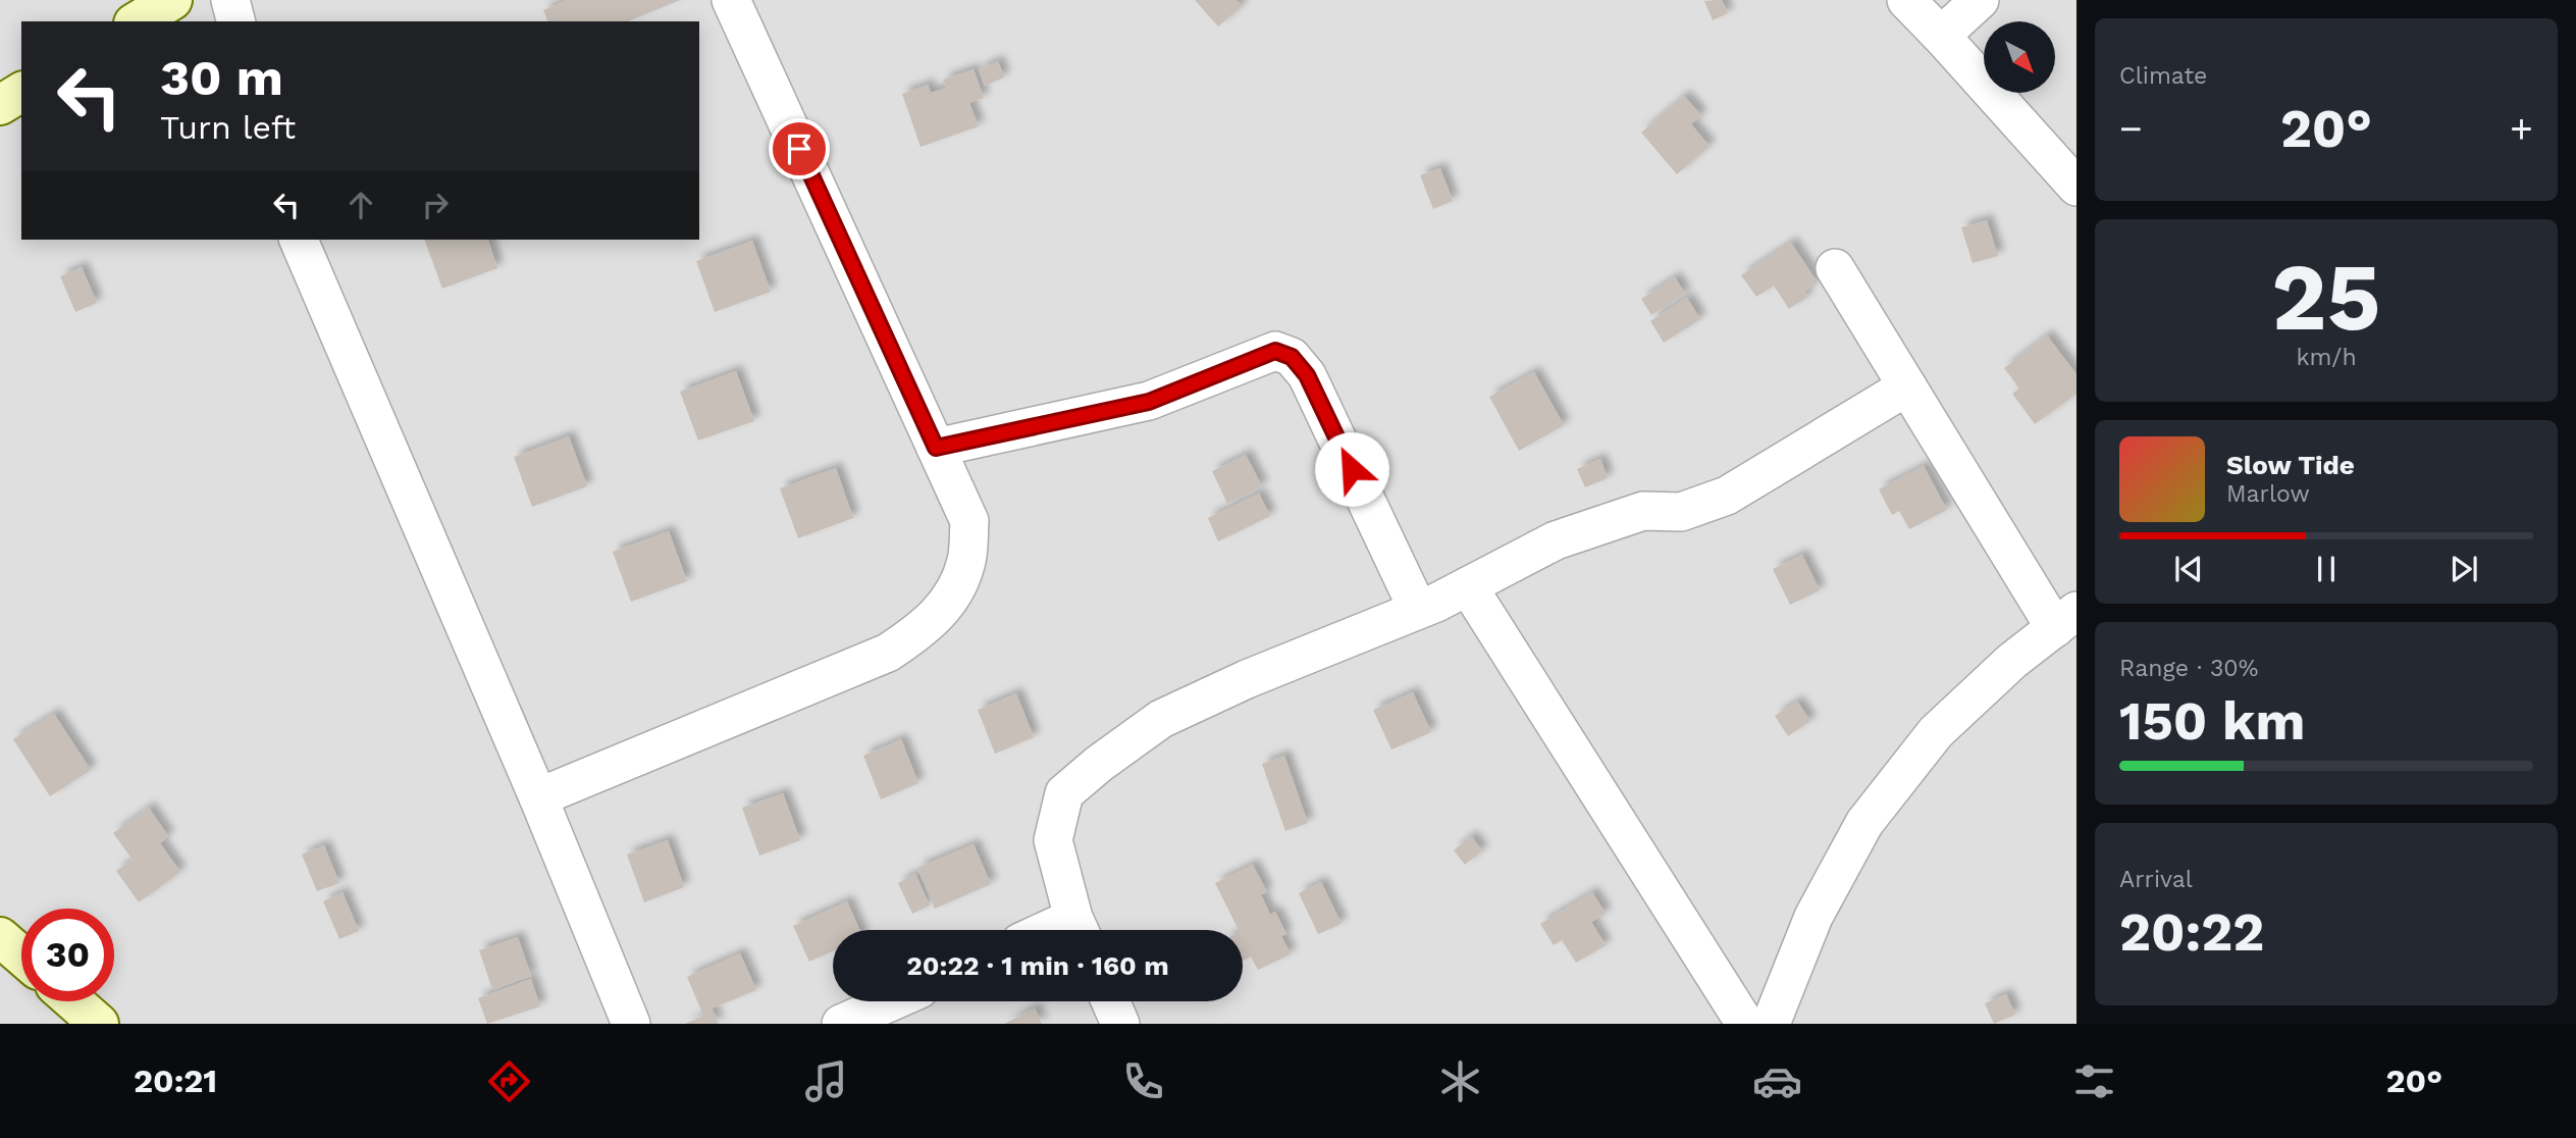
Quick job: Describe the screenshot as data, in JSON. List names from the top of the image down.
{
  "north": "bottom right",
  "page": {
    "tile": [
      "Climate",
      ["25", "km/h"],
      ["Range · 30%", "150 km"],
      ["Arrival", "20:22"]
    ],
    "turn": ["30 m", "Turn left"],
    "heat": ["−", "20°", "+"],
    "song": ["Slow Tide", "Marlow"],
    "limit": "30",
    "trip": "20:22 · 1 min · 160 m",
    "tabs": ["20:21", "20°"]
  }
}
